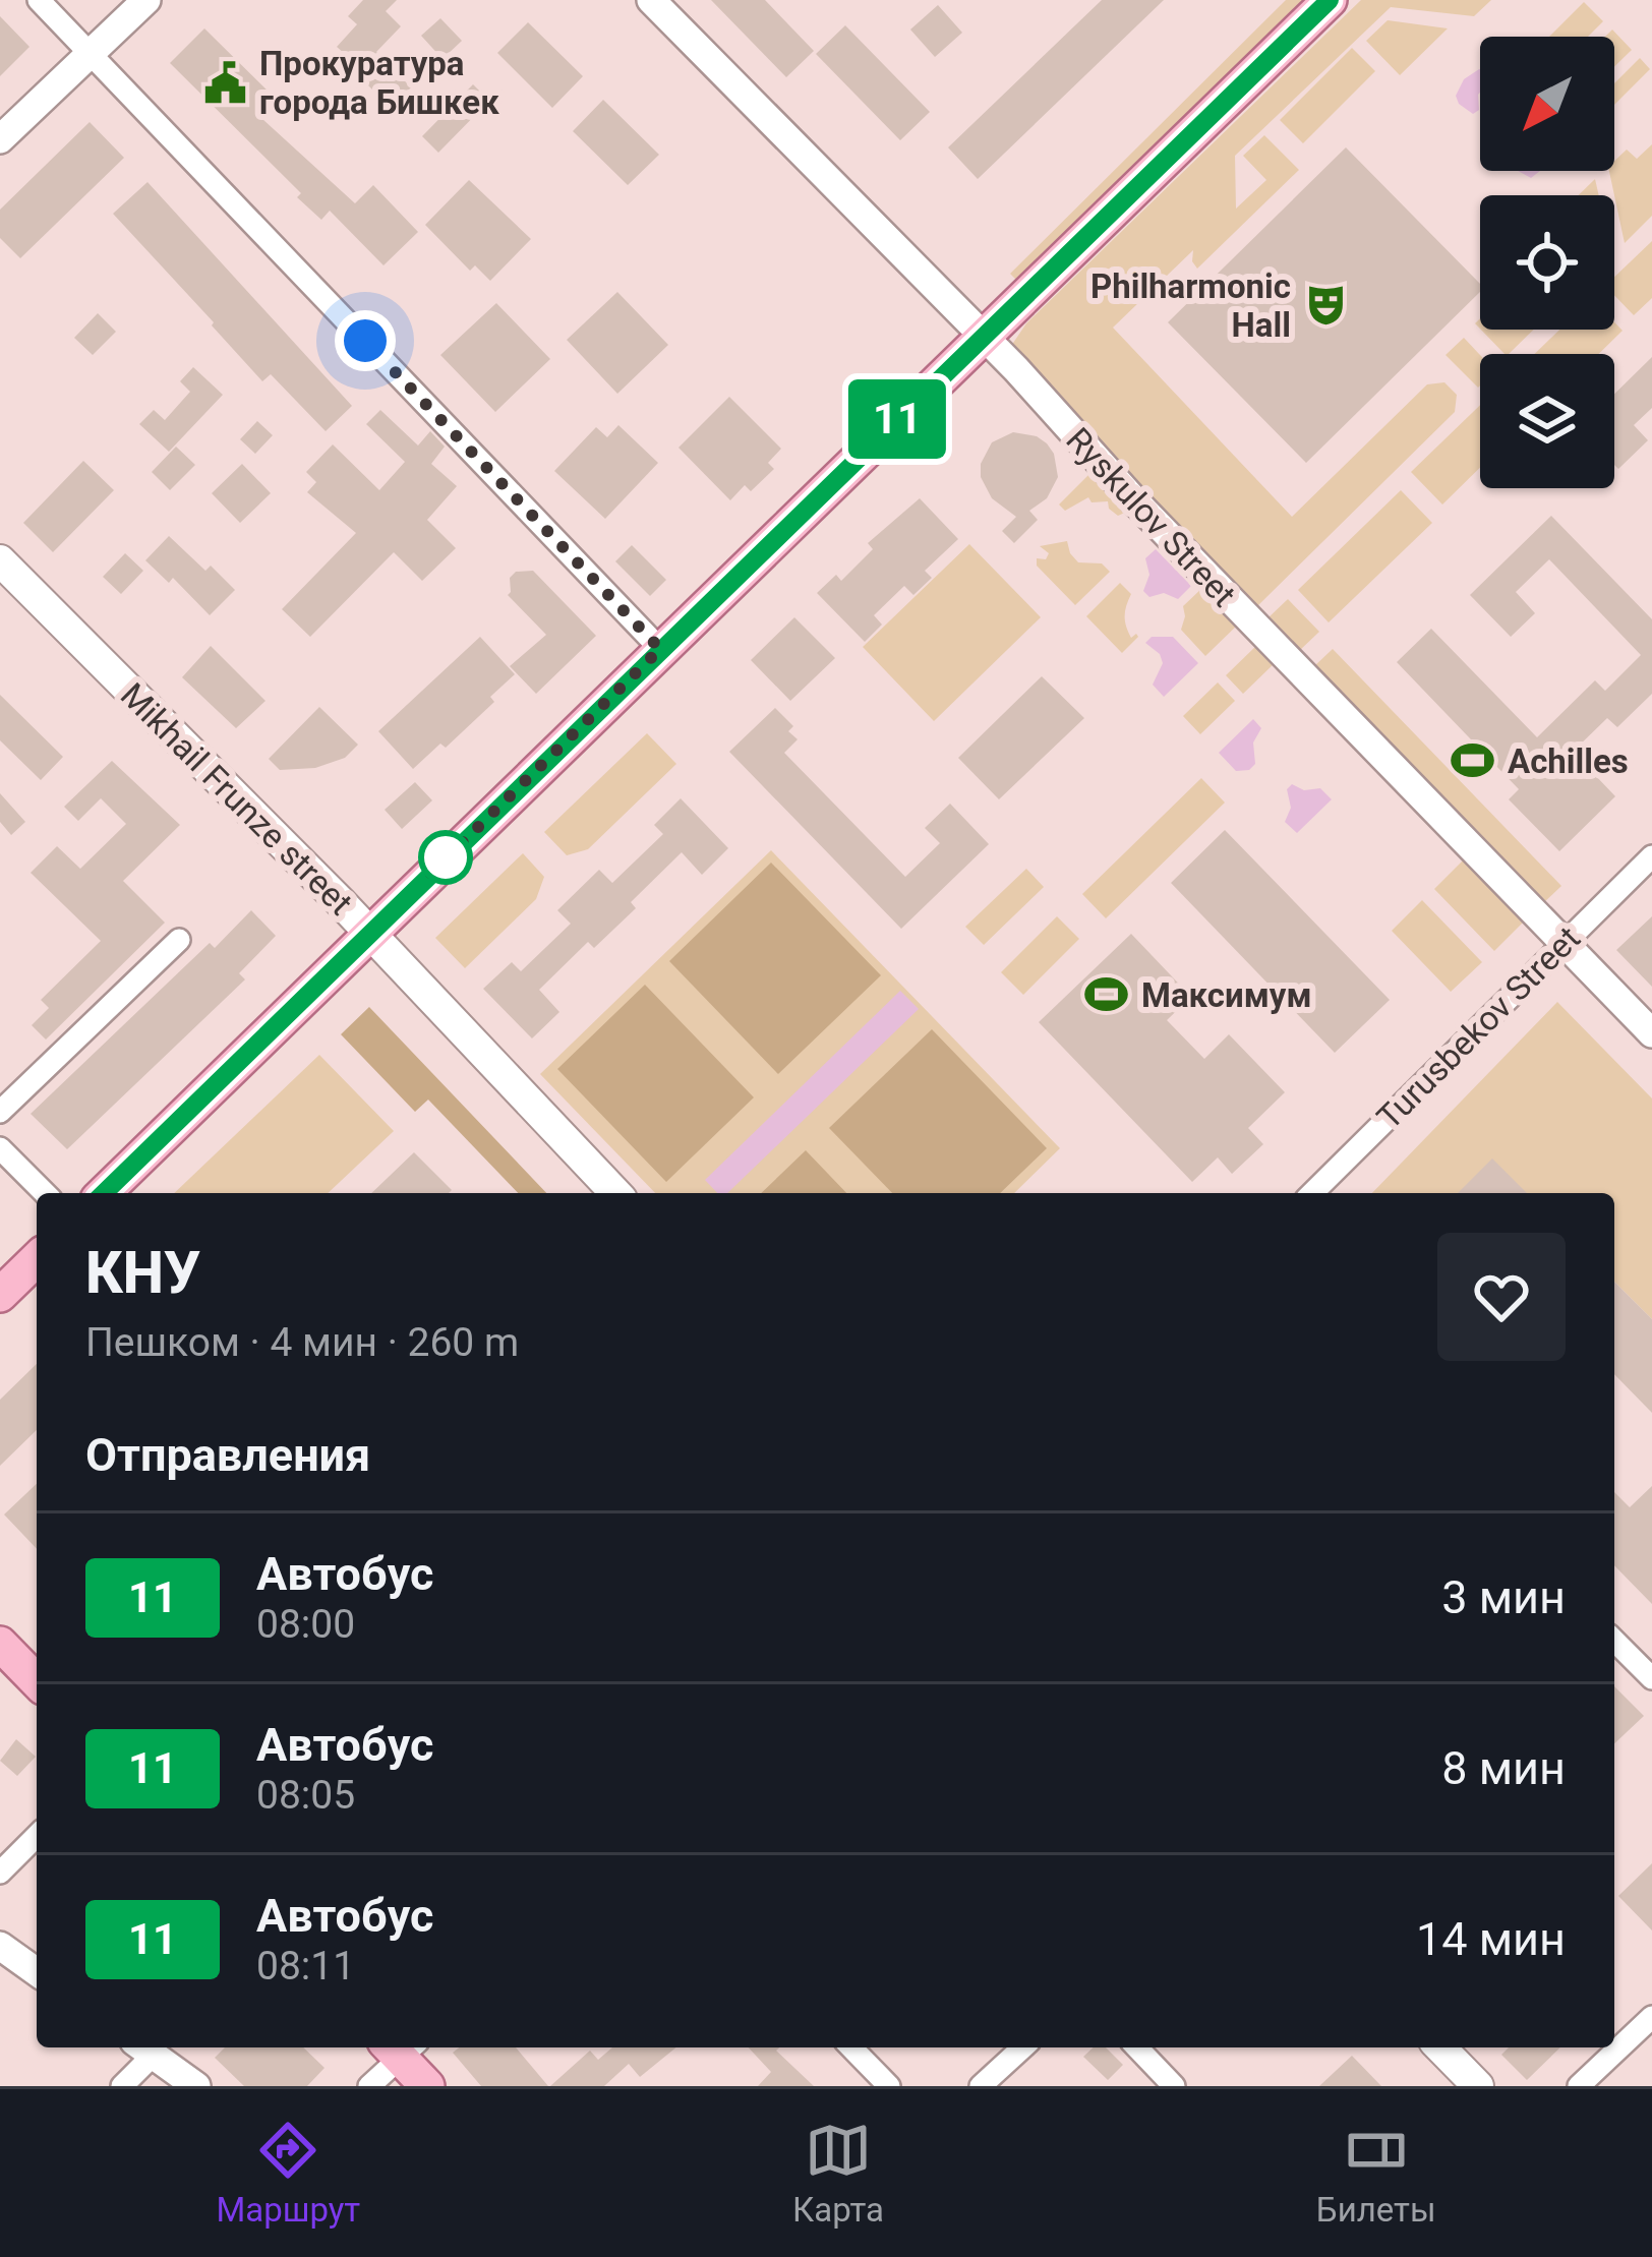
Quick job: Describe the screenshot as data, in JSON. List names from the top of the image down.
{
  "streets": {
    "main road": ["Mikhail Frunze street"],
    "street": ["Ryskulov Street", "Turusbekov Street"]
  },
  "crossings": [
    ["Ryskulov Street", "Turusbekov Street"]
  ],
  "places": {
    "public building": ["Прокуратура города Бишкек"],
    "theatre": ["Philharmonic Hall"],
    "sports": ["Achilles", "Максимум"]
  },
  "lines": ["bus line 11"],
  "north": "bottom left",
  "page": {
    "on_map": "11",
    "heading": [
      ["КНУ", "Пешком · 4 мин · 260 m"],
      "Отправления"
    ],
    "list": [
      {
        "mark": "11",
        "name": "Автобус",
        "note": "08:00",
        "value": "3 мин"
      },
      {
        "mark": "11",
        "name": "Автобус",
        "note": "08:05",
        "value": "8 мин"
      },
      {
        "mark": "11",
        "name": "Автобус",
        "note": "08:11",
        "value": "14 мин"
      }
    ],
    "tabs": ["Маршрут", "Карта", "Билеты"]
  }
}
